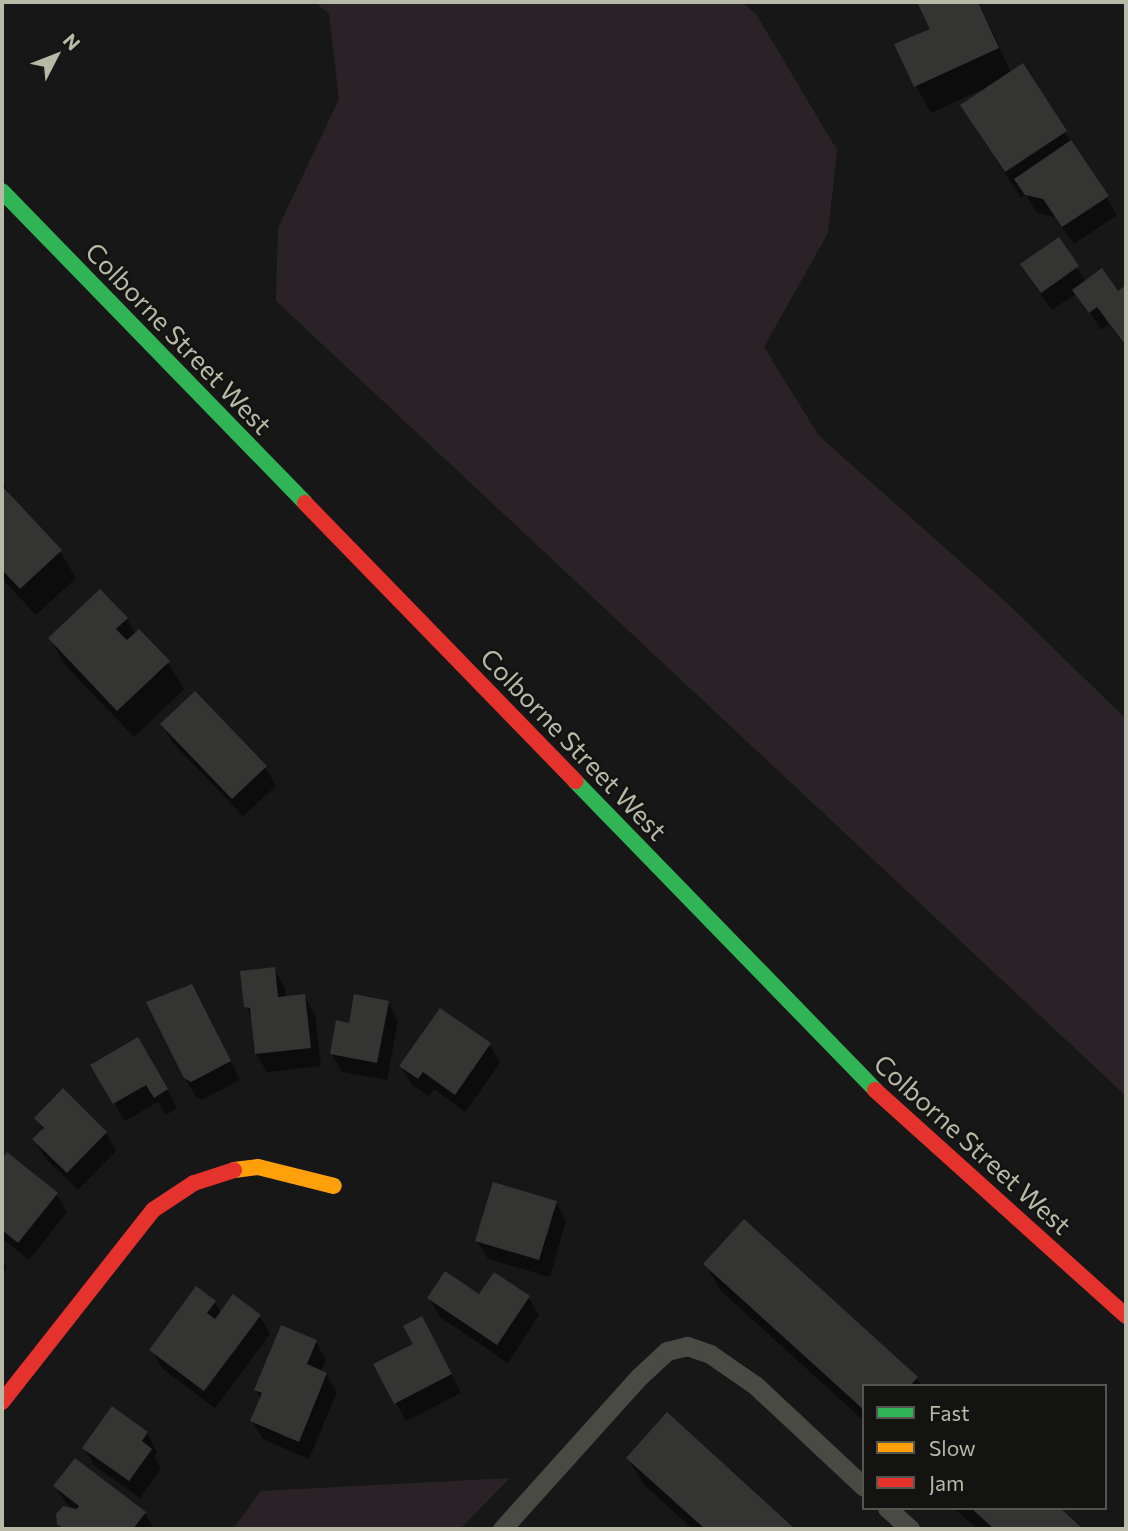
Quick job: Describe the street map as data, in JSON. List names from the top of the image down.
{
  "streets": {
    "main road": ["Colborne Street West"]
  },
  "legend": ["Fast", "Slow", "Jam"],
  "north": "top right"
}
